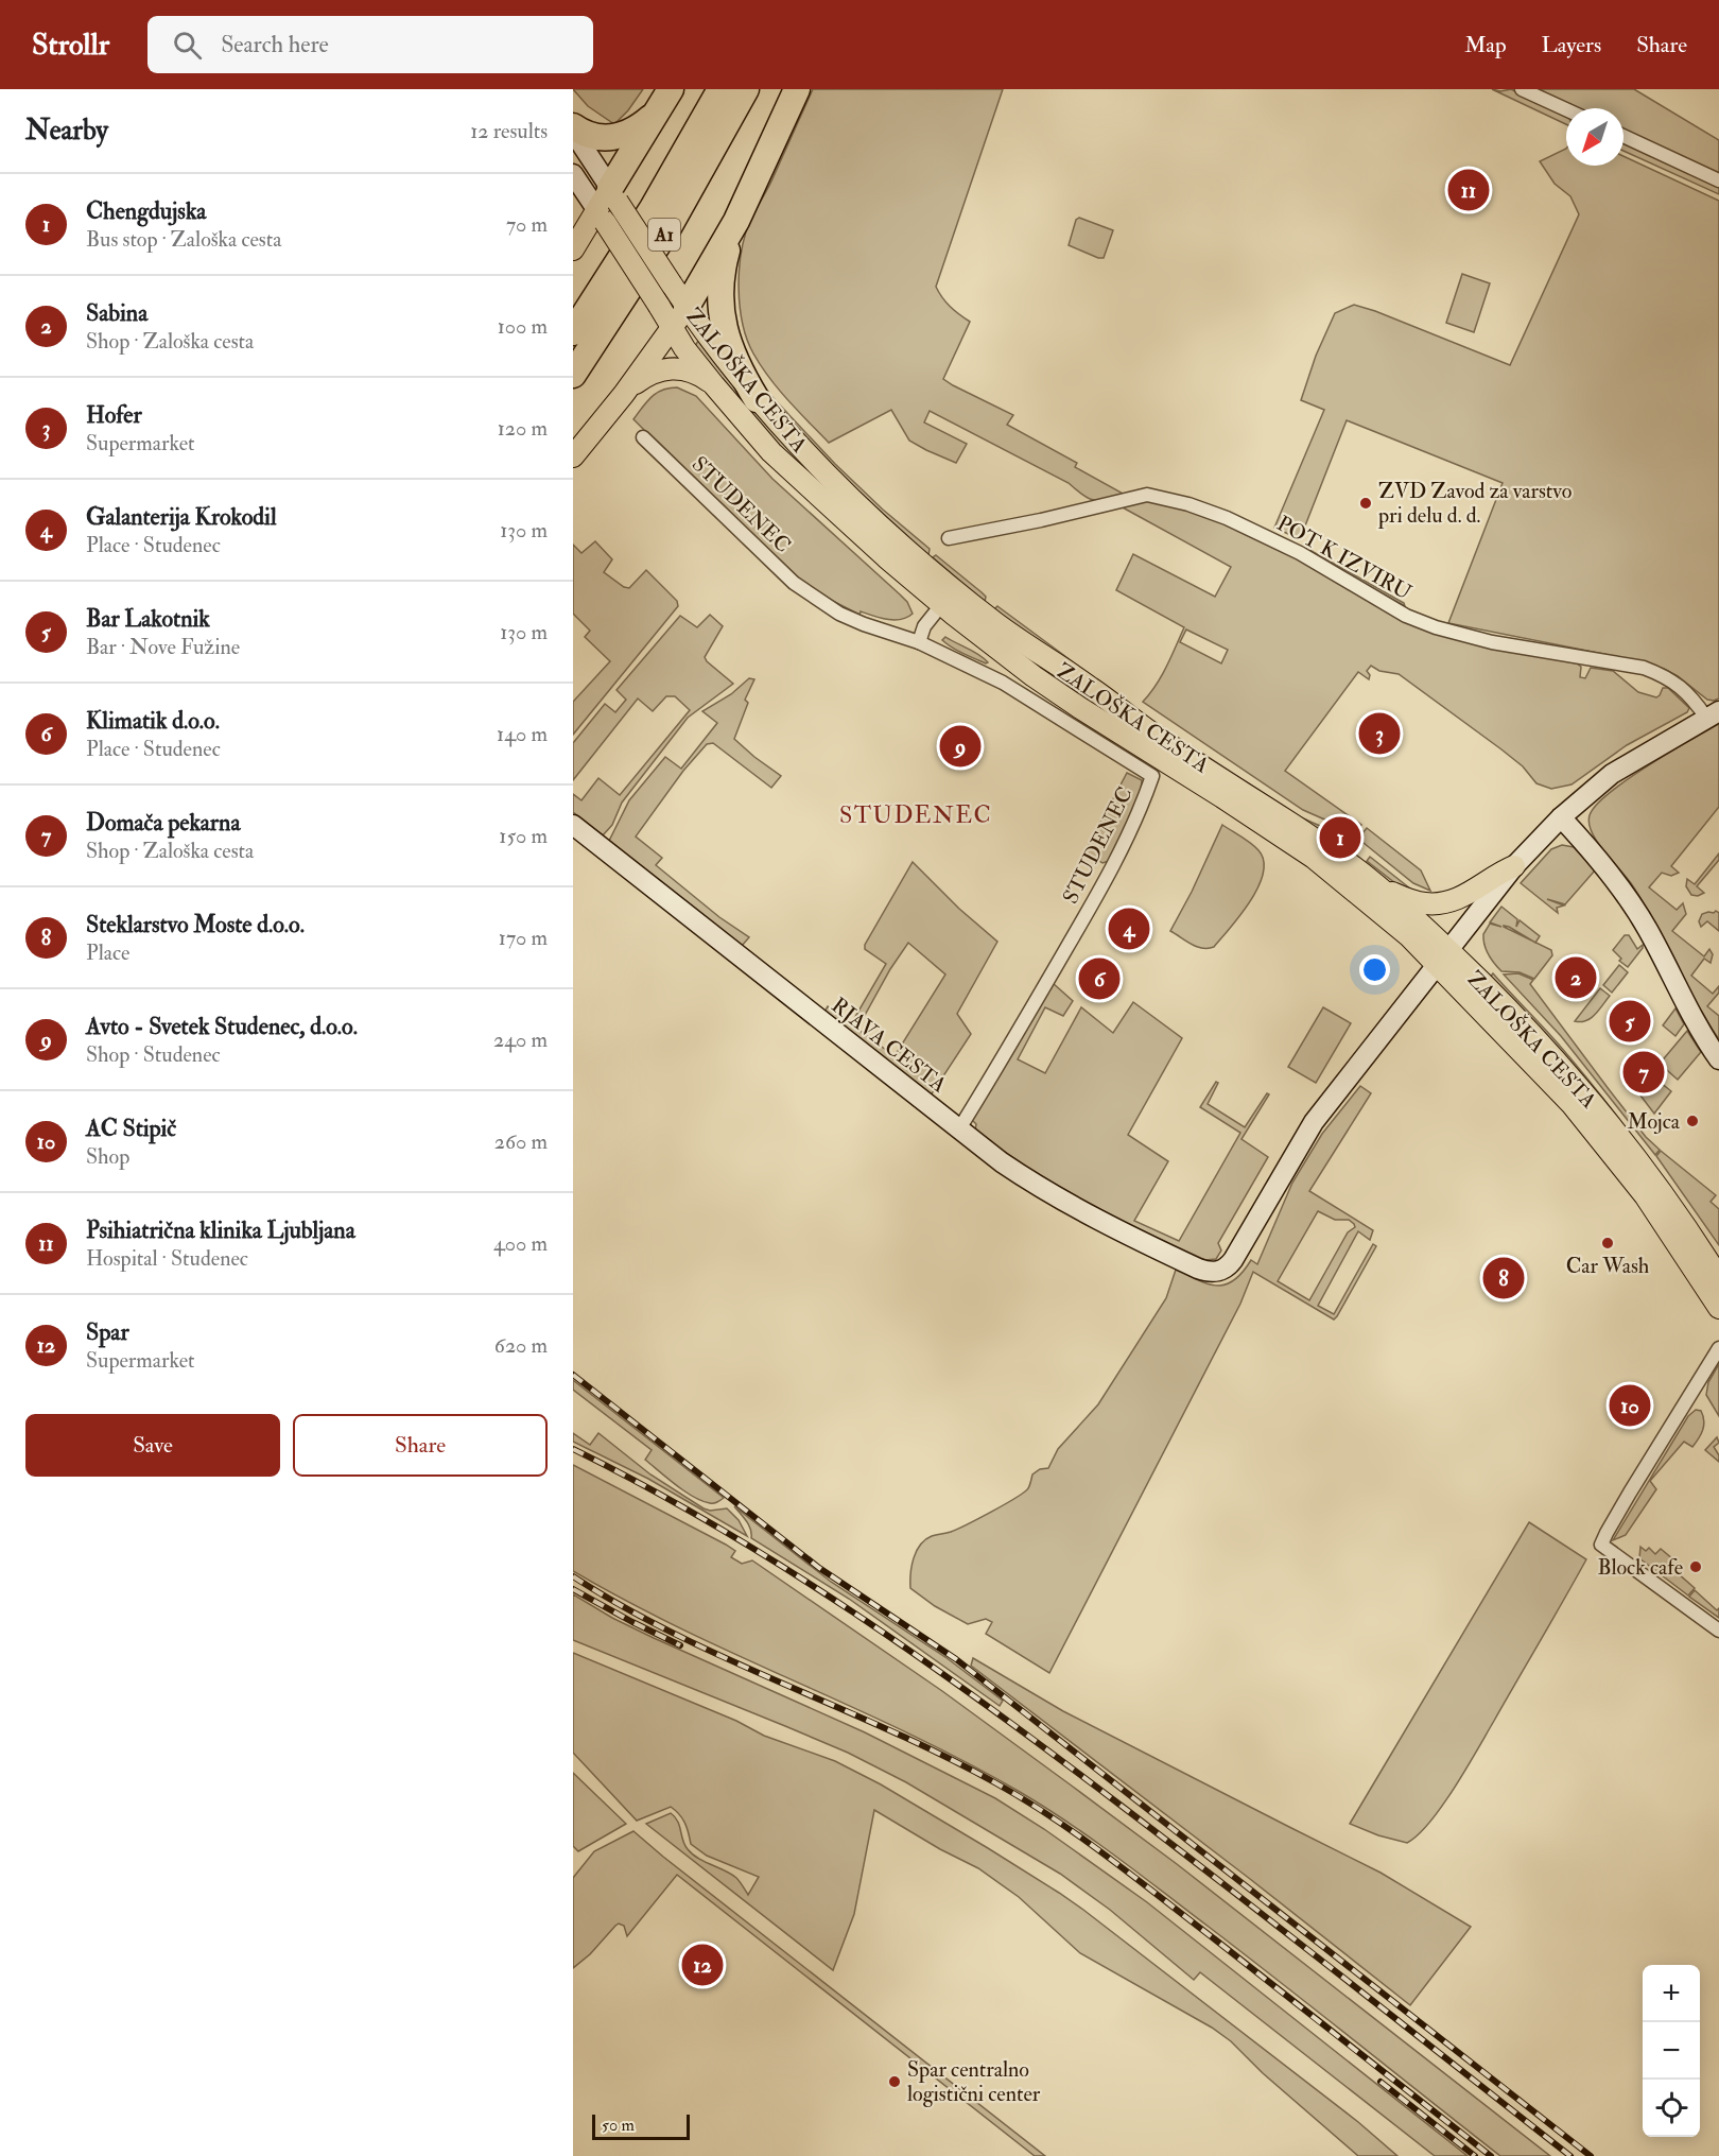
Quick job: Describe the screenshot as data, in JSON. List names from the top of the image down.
{
  "streets": {
    "highway": ["A1"],
    "main road": ["ZALOŠKA CESTA"],
    "street": ["STUDENEC", "POT K IZVIRU", "RJAVA CESTA"]
  },
  "crossings": [
    ["ZALOŠKA CESTA", "RJAVA CESTA"],
    ["STUDENEC", "RJAVA CESTA"]
  ],
  "districts": ["STUDENEC"],
  "places": [
    "ZVD Zavod za varstvo pri delu d. d.",
    "Mojca",
    "Car Wash",
    "Block cafe",
    "Spar centralno logistični center"
  ],
  "scale_bar": "50 m",
  "north": "bottom left",
  "page": {
    "header": "Strollr",
    "search": "Search here",
    "nav": ["Map", "Layers", "Share"],
    "heading": ["Nearby", "12 results"],
    "pins": [
      "11",
      "3",
      "9",
      "1",
      "4",
      "2",
      "6",
      "5",
      "7",
      "8",
      "10",
      "12"
    ],
    "list": [
      {
        "mark": "1",
        "name": "Chengdujska",
        "note": "Bus stop · Zaloška cesta",
        "value": "70 m"
      },
      {
        "mark": "2",
        "name": "Sabina",
        "note": "Shop · Zaloška cesta",
        "value": "100 m"
      },
      {
        "mark": "3",
        "name": "Hofer",
        "note": "Supermarket",
        "value": "120 m"
      },
      {
        "mark": "4",
        "name": "Galanterija Krokodil",
        "note": "Place · Studenec",
        "value": "130 m"
      },
      {
        "mark": "5",
        "name": "Bar Lakotnik",
        "note": "Bar · Nove Fužine",
        "value": "130 m"
      },
      {
        "mark": "6",
        "name": "Klimatik d.o.o.",
        "note": "Place · Studenec",
        "value": "140 m"
      },
      {
        "mark": "7",
        "name": "Domača pekarna",
        "note": "Shop · Zaloška cesta",
        "value": "150 m"
      },
      {
        "mark": "8",
        "name": "Steklarstvo Moste d.o.o.",
        "note": "Place",
        "value": "170 m"
      },
      {
        "mark": "9",
        "name": "Avto - Svetek Studenec, d.o.o.",
        "note": "Shop · Studenec",
        "value": "240 m"
      },
      {
        "mark": "10",
        "name": "AC Stipič",
        "note": "Shop",
        "value": "260 m"
      },
      {
        "mark": "11",
        "name": "Psihiatrična klinika Ljubljana",
        "note": "Hospital · Studenec",
        "value": "400 m"
      },
      {
        "mark": "12",
        "name": "Spar",
        "note": "Supermarket",
        "value": "620 m"
      }
    ],
    "buttons": ["Save", "Share"],
    "map_buttons": ["+", "−"],
    "scale": "50 m"
  }
}
